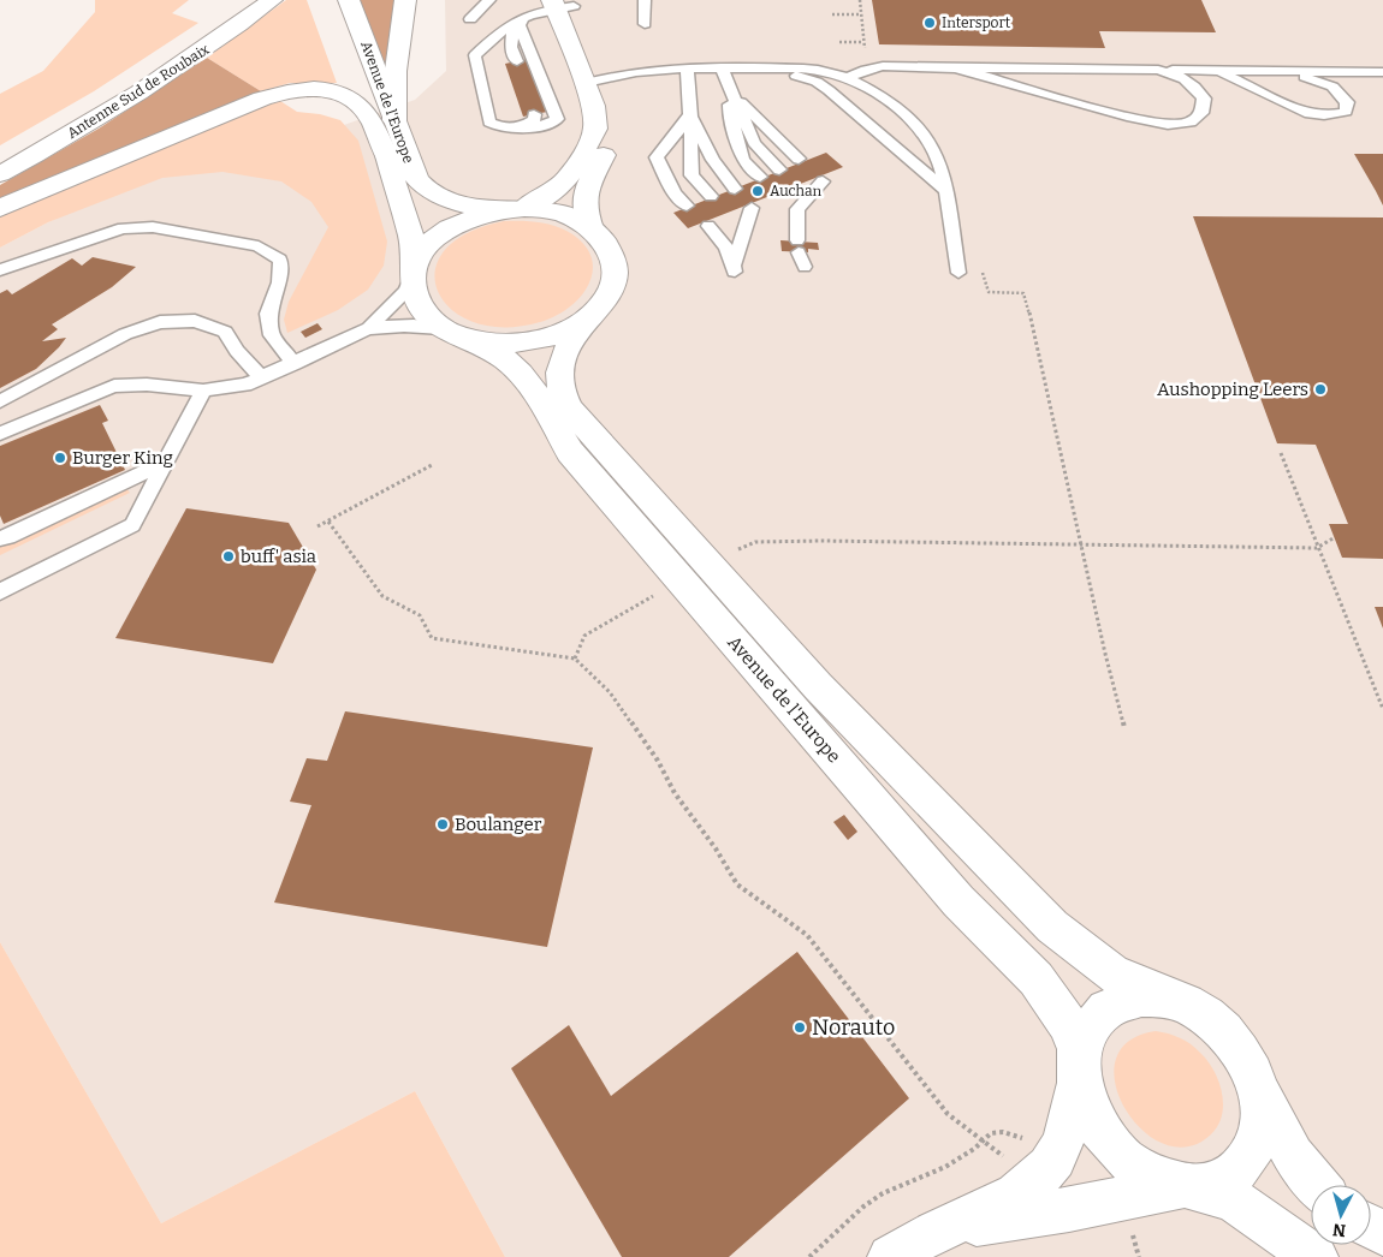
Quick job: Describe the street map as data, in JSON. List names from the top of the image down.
{
  "streets": {
    "main road": ["Antenne Sud de Roubaix", "Avenue de l'Europe"]
  },
  "places": [
    "Intersport",
    "Auchan",
    "Aushopping Leers",
    "Burger King",
    "buff' asia",
    "Boulanger",
    "Norauto"
  ],
  "north": "bottom"
}
